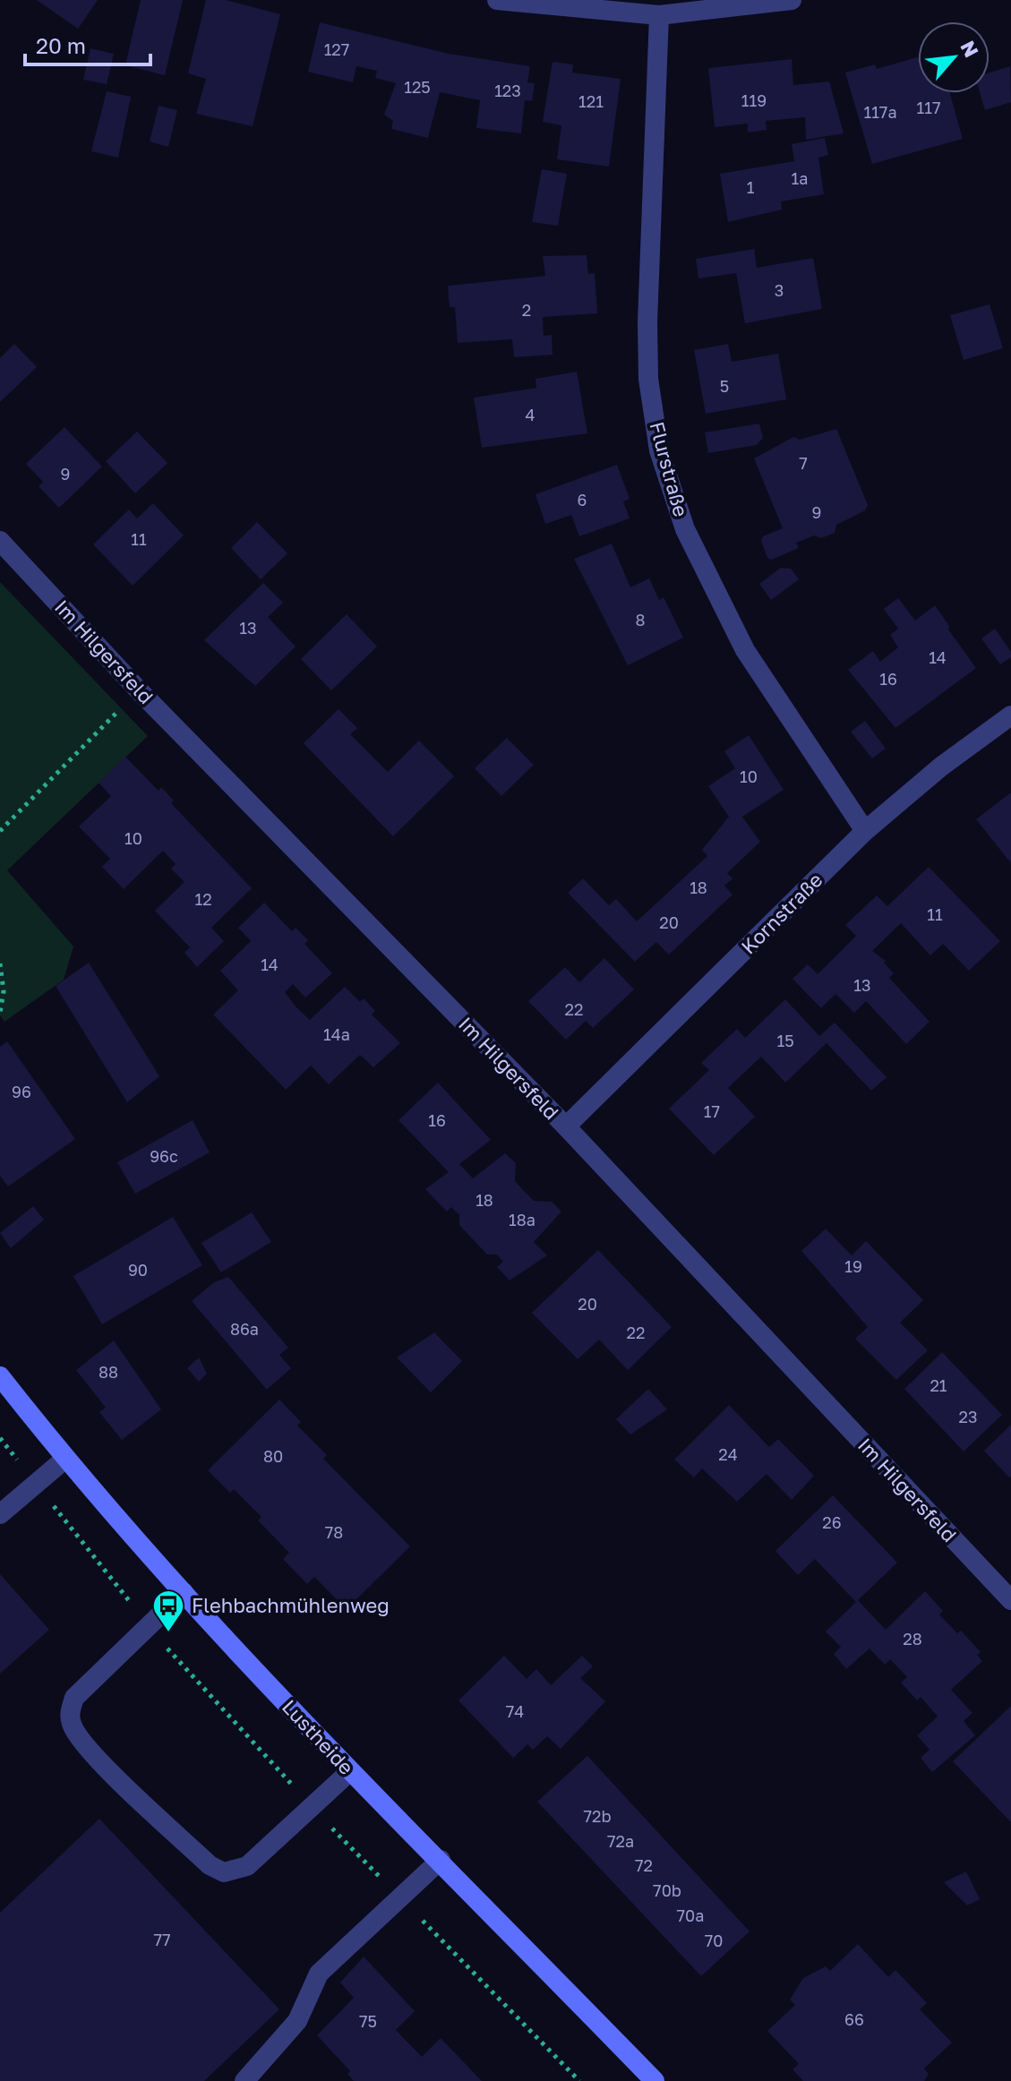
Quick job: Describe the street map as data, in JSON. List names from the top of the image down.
{
  "streets": {
    "main road": ["Lustheide"],
    "street": ["Flurstraße", "Im Hilgersfeld", "Kornstraße"]
  },
  "crossings": [
    ["Flurstraße", "Kornstraße"],
    ["Im Hilgersfeld", "Kornstraße"]
  ],
  "places": {
    "bus stop": ["Flehbachmühlenweg"]
  },
  "house_numbers": [
    "127",
    "125",
    "123",
    "119",
    "121",
    "117",
    "117a",
    "1a",
    "1",
    "3",
    "2",
    "5",
    "4",
    "7",
    "9",
    "6",
    "9",
    "11",
    "8",
    "13",
    "14",
    "16",
    "10",
    "10",
    "18",
    "12",
    "11",
    "20",
    "14",
    "13",
    "22",
    "14a",
    "15",
    "96",
    "17",
    "16",
    "96c",
    "18",
    "18a",
    "19",
    "90",
    "20",
    "86a",
    "22",
    "88",
    "21",
    "23",
    "24",
    "80",
    "26",
    "78",
    "28",
    "74",
    "72b",
    "72a",
    "72",
    "70b",
    "70a",
    "77",
    "70",
    "66",
    "75"
  ],
  "scale_bar": "20 m",
  "north": "top right"
}
